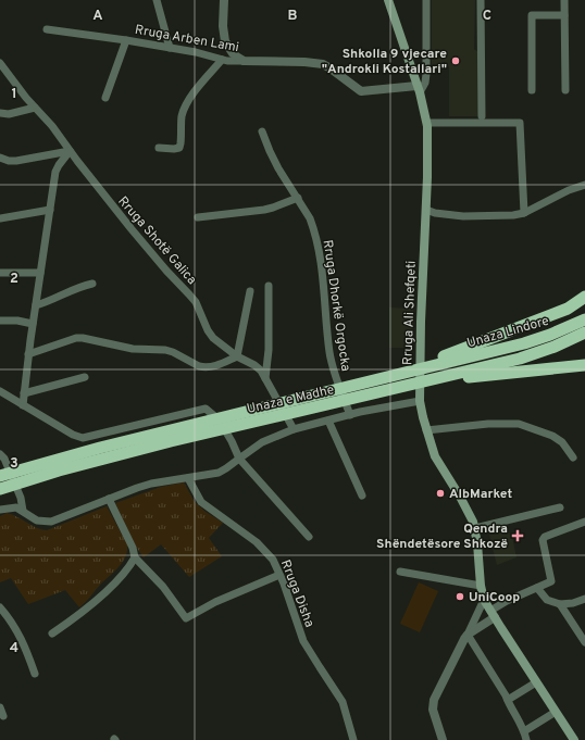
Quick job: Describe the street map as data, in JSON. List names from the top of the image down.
{
  "streets": {
    "highway": ["Unaza e Madhe"],
    "main road": ["Rruga Ali Shefqeti"],
    "street": [
      "Rruga Arben Lami",
      "Rruga Shotë Galica",
      "Rruga Dhorkë Orgocka",
      "Rruga Disha"
    ]
  },
  "crossings": [
    ["Rruga Arben Lami", "Rruga Ali Shefqeti"]
  ],
  "places": {
    "other": ["Shkolla 9 vjecare \"Androkli Kostallari\"", "AlbMarket", "UniCoop"],
    "health": ["Qendra Shëndetësore Shkozë"]
  },
  "grid": {
    "columns": ["A", "B", "C"],
    "rows": [
      "1",
      "2",
      "3",
      "4"
    ]
  }
}
